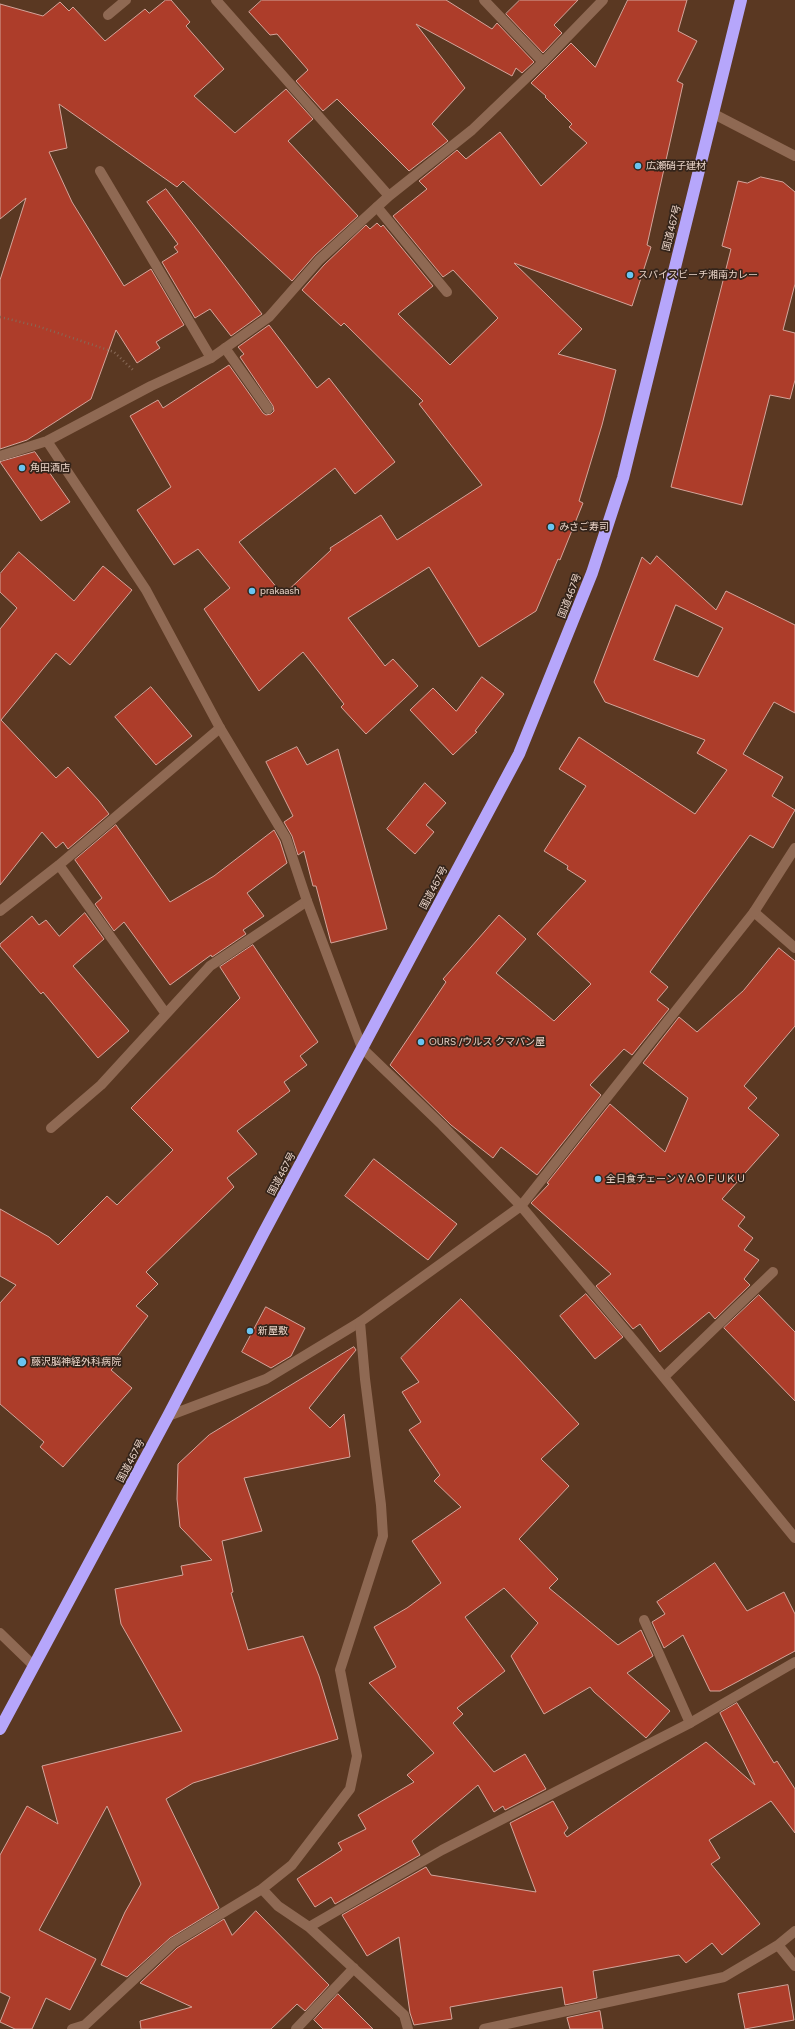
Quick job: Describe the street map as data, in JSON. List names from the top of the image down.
{
  "streets": {
    "highway": ["国道467号"]
  },
  "places": [
    "広瀬硝子建材",
    "スパイスビーチ湘南カレー",
    "角田酒店",
    "みさご寿司",
    "prakaash",
    "OURS /ウルス クマパン屋",
    "全日食チェーンＹＡＯＦＵＫＵ",
    "新屋敷",
    "藤沢脳神経外科病院"
  ]
}
